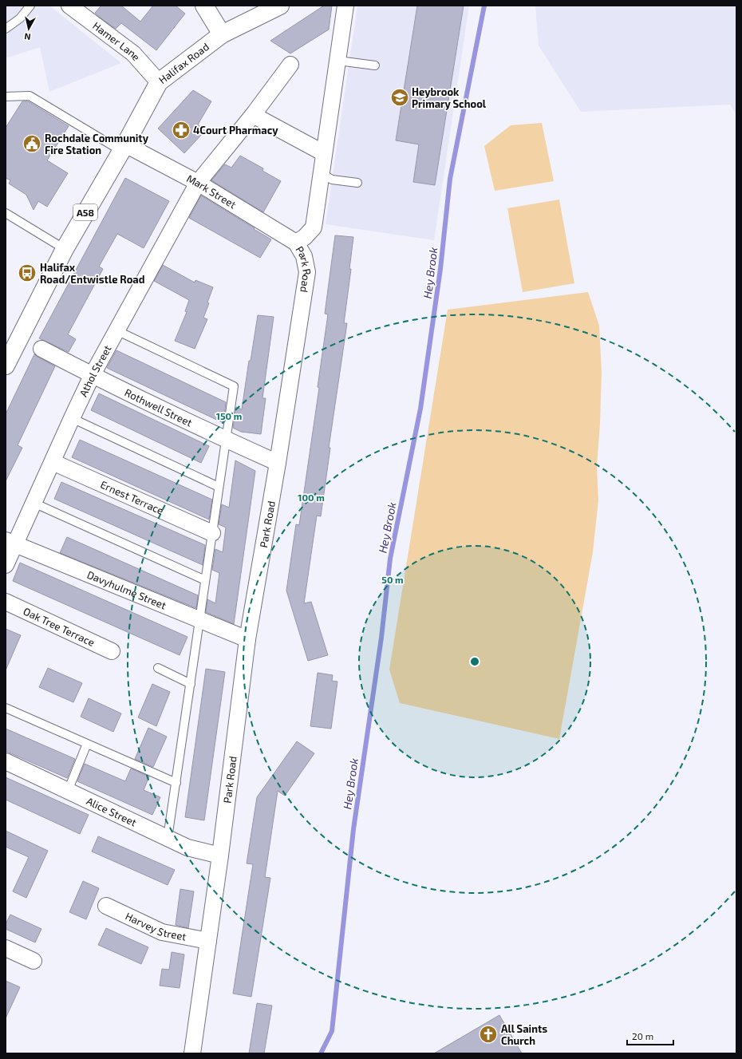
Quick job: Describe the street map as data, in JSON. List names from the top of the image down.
{
  "streets": {
    "main road": ["Halifax Road", "A58"],
    "street": [
      "Hamer Lane",
      "Mark Street",
      "Park Road",
      "Athol Street",
      "Rothwell Street",
      "Ernest Terrace",
      "Davyhulme Street",
      "Oak Tree Terrace",
      "Alice Street",
      "Harvey Street"
    ]
  },
  "crossings": [
    ["Hamer Lane", "Halifax Road"],
    ["Halifax Road", "Mark Street"],
    ["Halifax Road", "A58"],
    ["Mark Street", "Park Road"],
    ["Mark Street", "Athol Street"],
    ["Park Road", "Rothwell Street"],
    ["Park Road", "Davyhulme Street"],
    ["Park Road", "Alice Street"],
    ["Park Road", "Harvey Street"],
    ["Athol Street", "Rothwell Street"],
    ["Athol Street", "Ernest Terrace"],
    ["Athol Street", "Davyhulme Street"]
  ],
  "water": ["Hey Brook"],
  "places": {
    "school or university": ["Heybrook Primary School"],
    "pharmacy": ["4Court Pharmacy"],
    "public building": ["Rochdale Community Fire Station"],
    "bus stop": ["Halifax Road/Entwistle Road"],
    "church": ["All Saints Church"]
  },
  "scale_bar": "20 m",
  "north": "bottom",
  "rings": ["150 m", "100 m", "50 m"]
}
